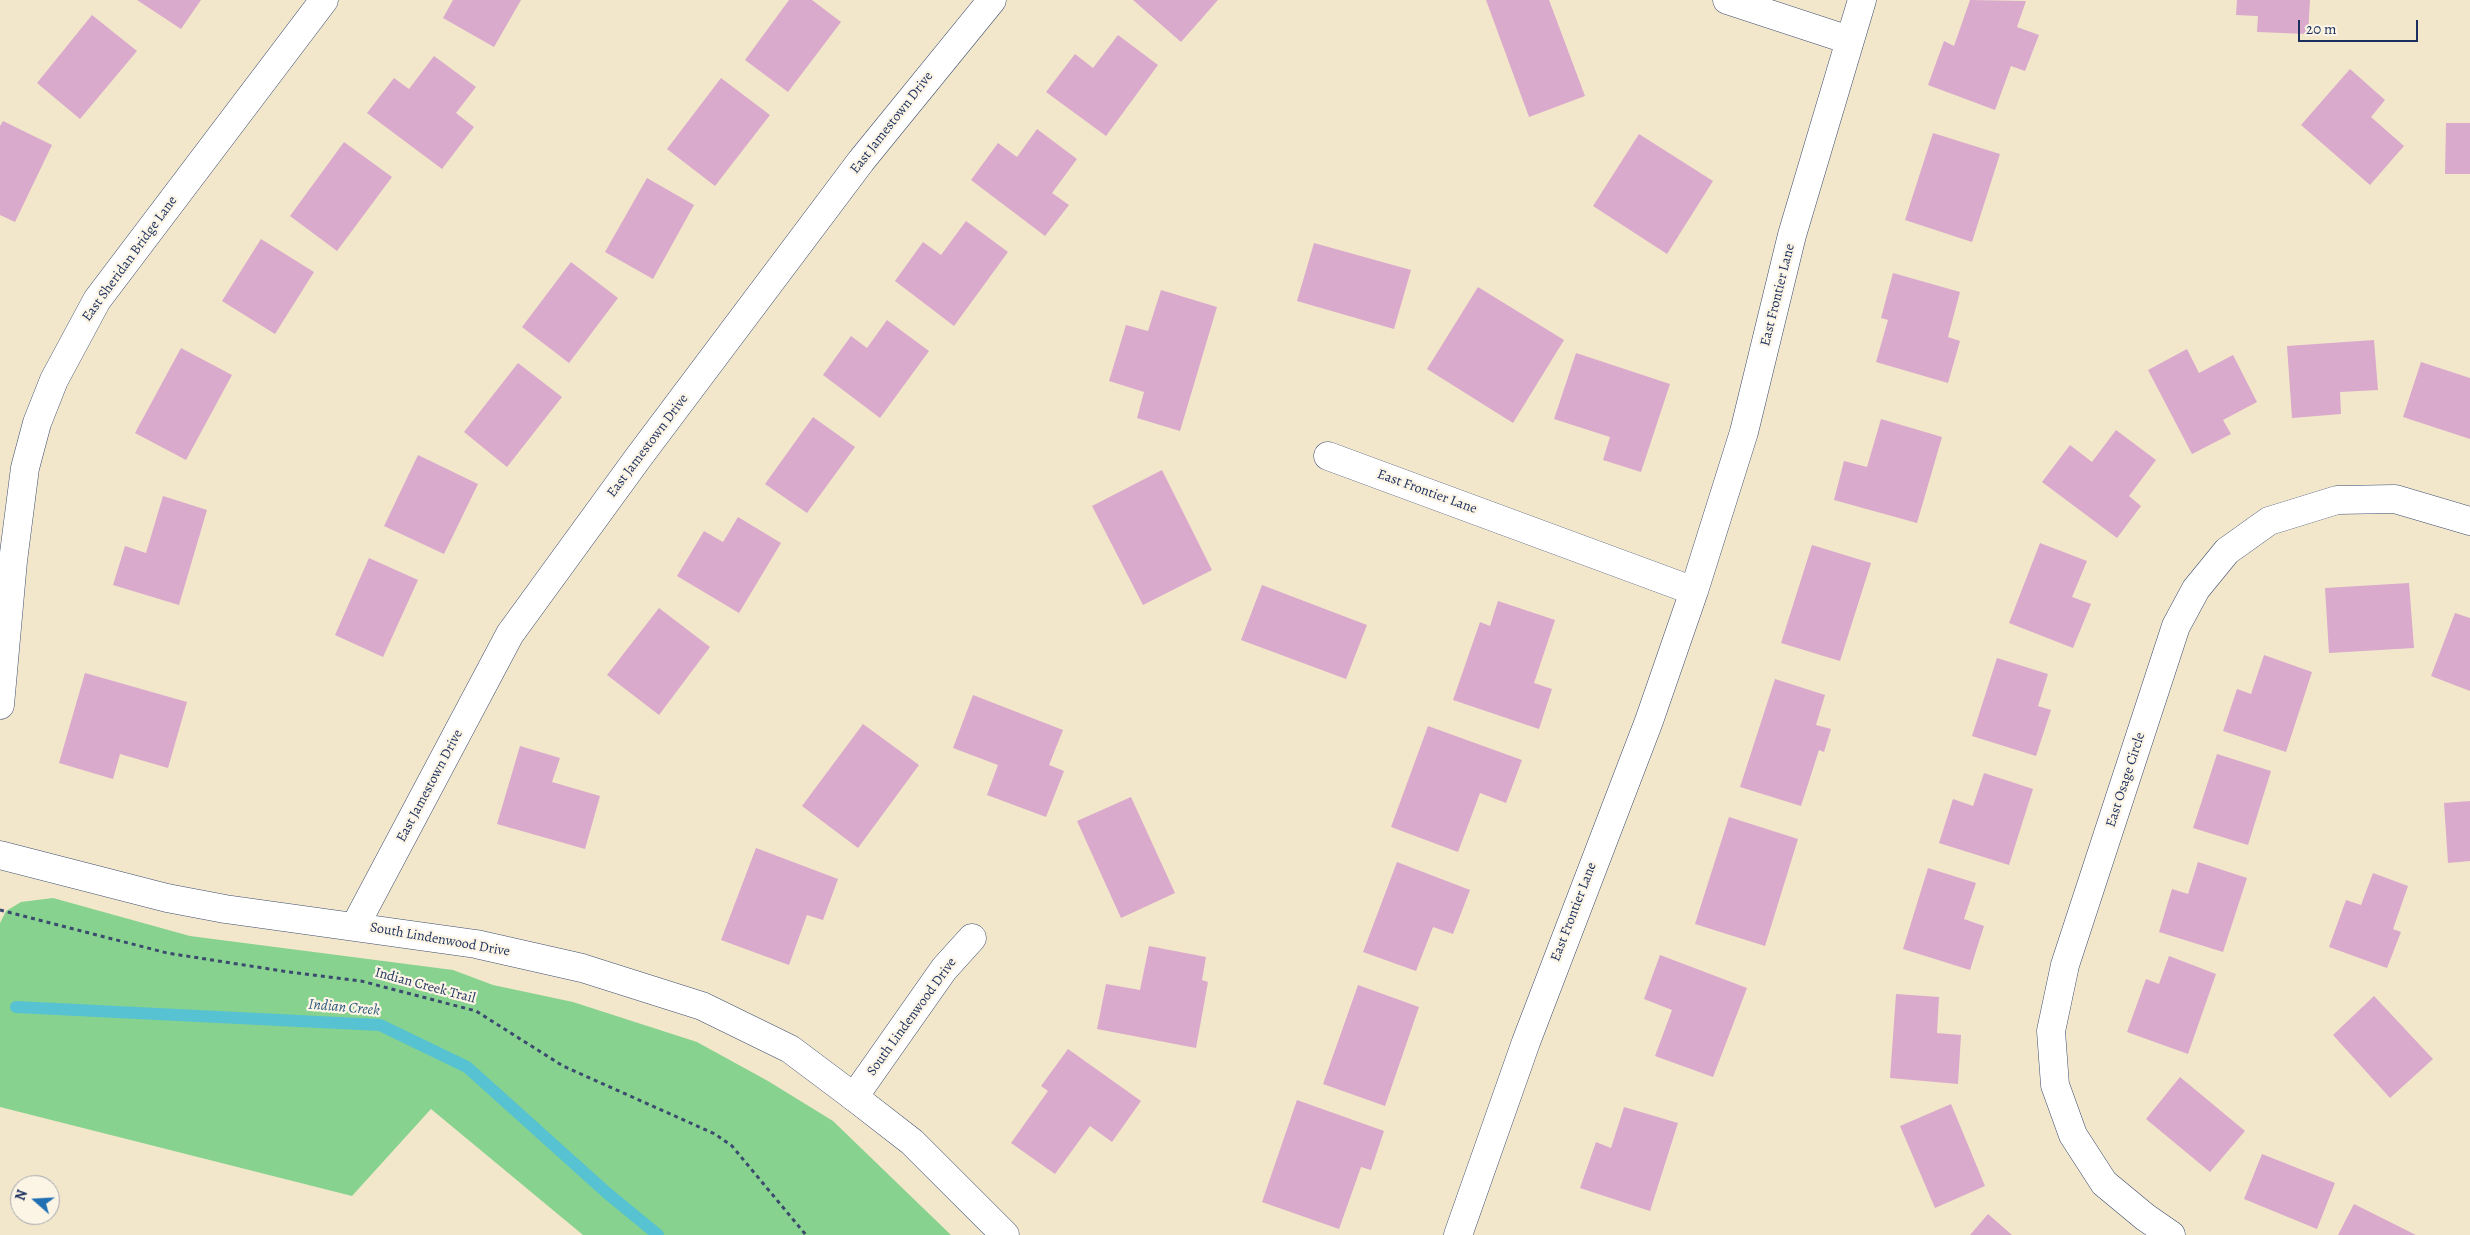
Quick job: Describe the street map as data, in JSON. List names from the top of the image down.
{
  "streets": {
    "street": [
      "East Jamestown Drive",
      "East Sheridan Bridge Lane",
      "East Frontier Lane",
      "East Osage Circle",
      "South Lindenwood Drive"
    ],
    "path": ["Indian Creek Trail"]
  },
  "crossings": [
    ["East Jamestown Drive", "South Lindenwood Drive"]
  ],
  "water": ["Indian Creek"],
  "scale_bar": "20 m",
  "north": "left"
}
